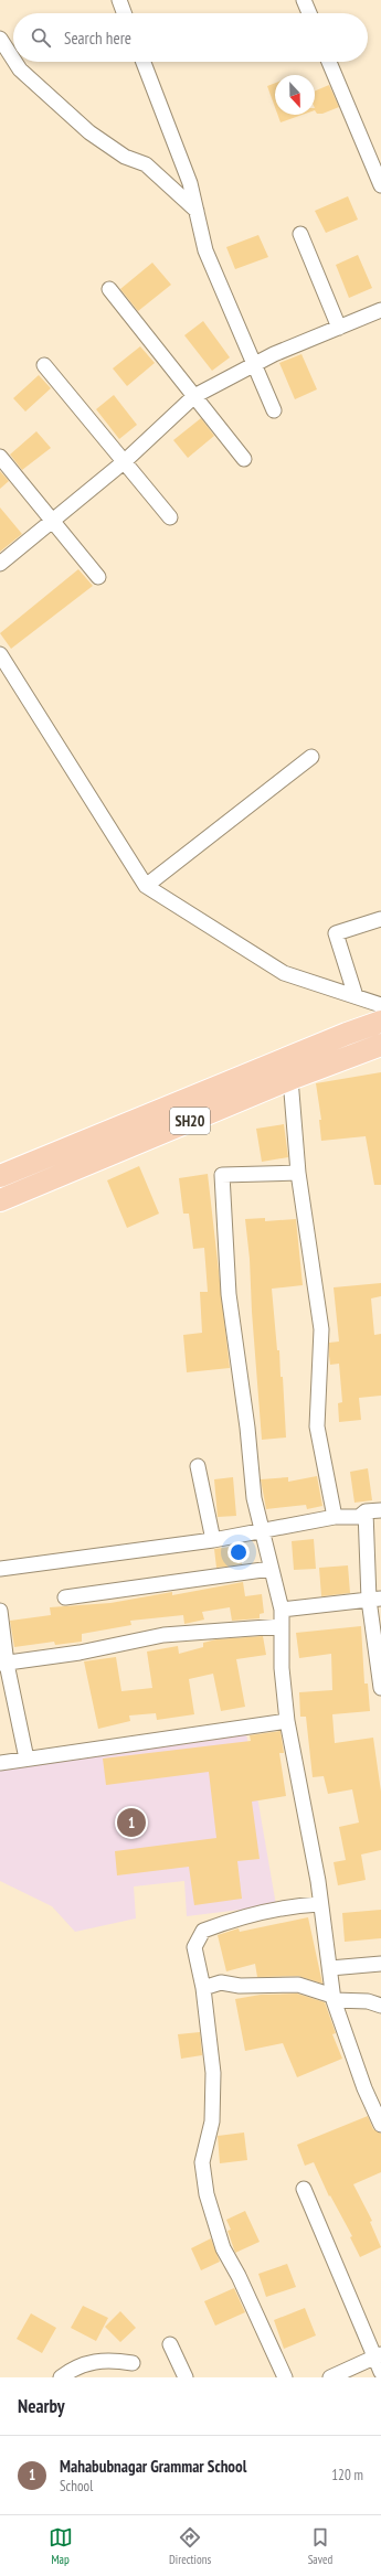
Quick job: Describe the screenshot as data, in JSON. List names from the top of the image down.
{
  "streets": {
    "main road": ["SH20"]
  },
  "north": "bottom",
  "page": {
    "search": "Search here",
    "pins": "1",
    "heading": "Nearby",
    "list": [
      {
        "mark": "1",
        "name": "Mahabubnagar Grammar School",
        "note": "School",
        "value": "120 m"
      }
    ],
    "nav": ["Map", "Directions", "Saved"]
  }
}
